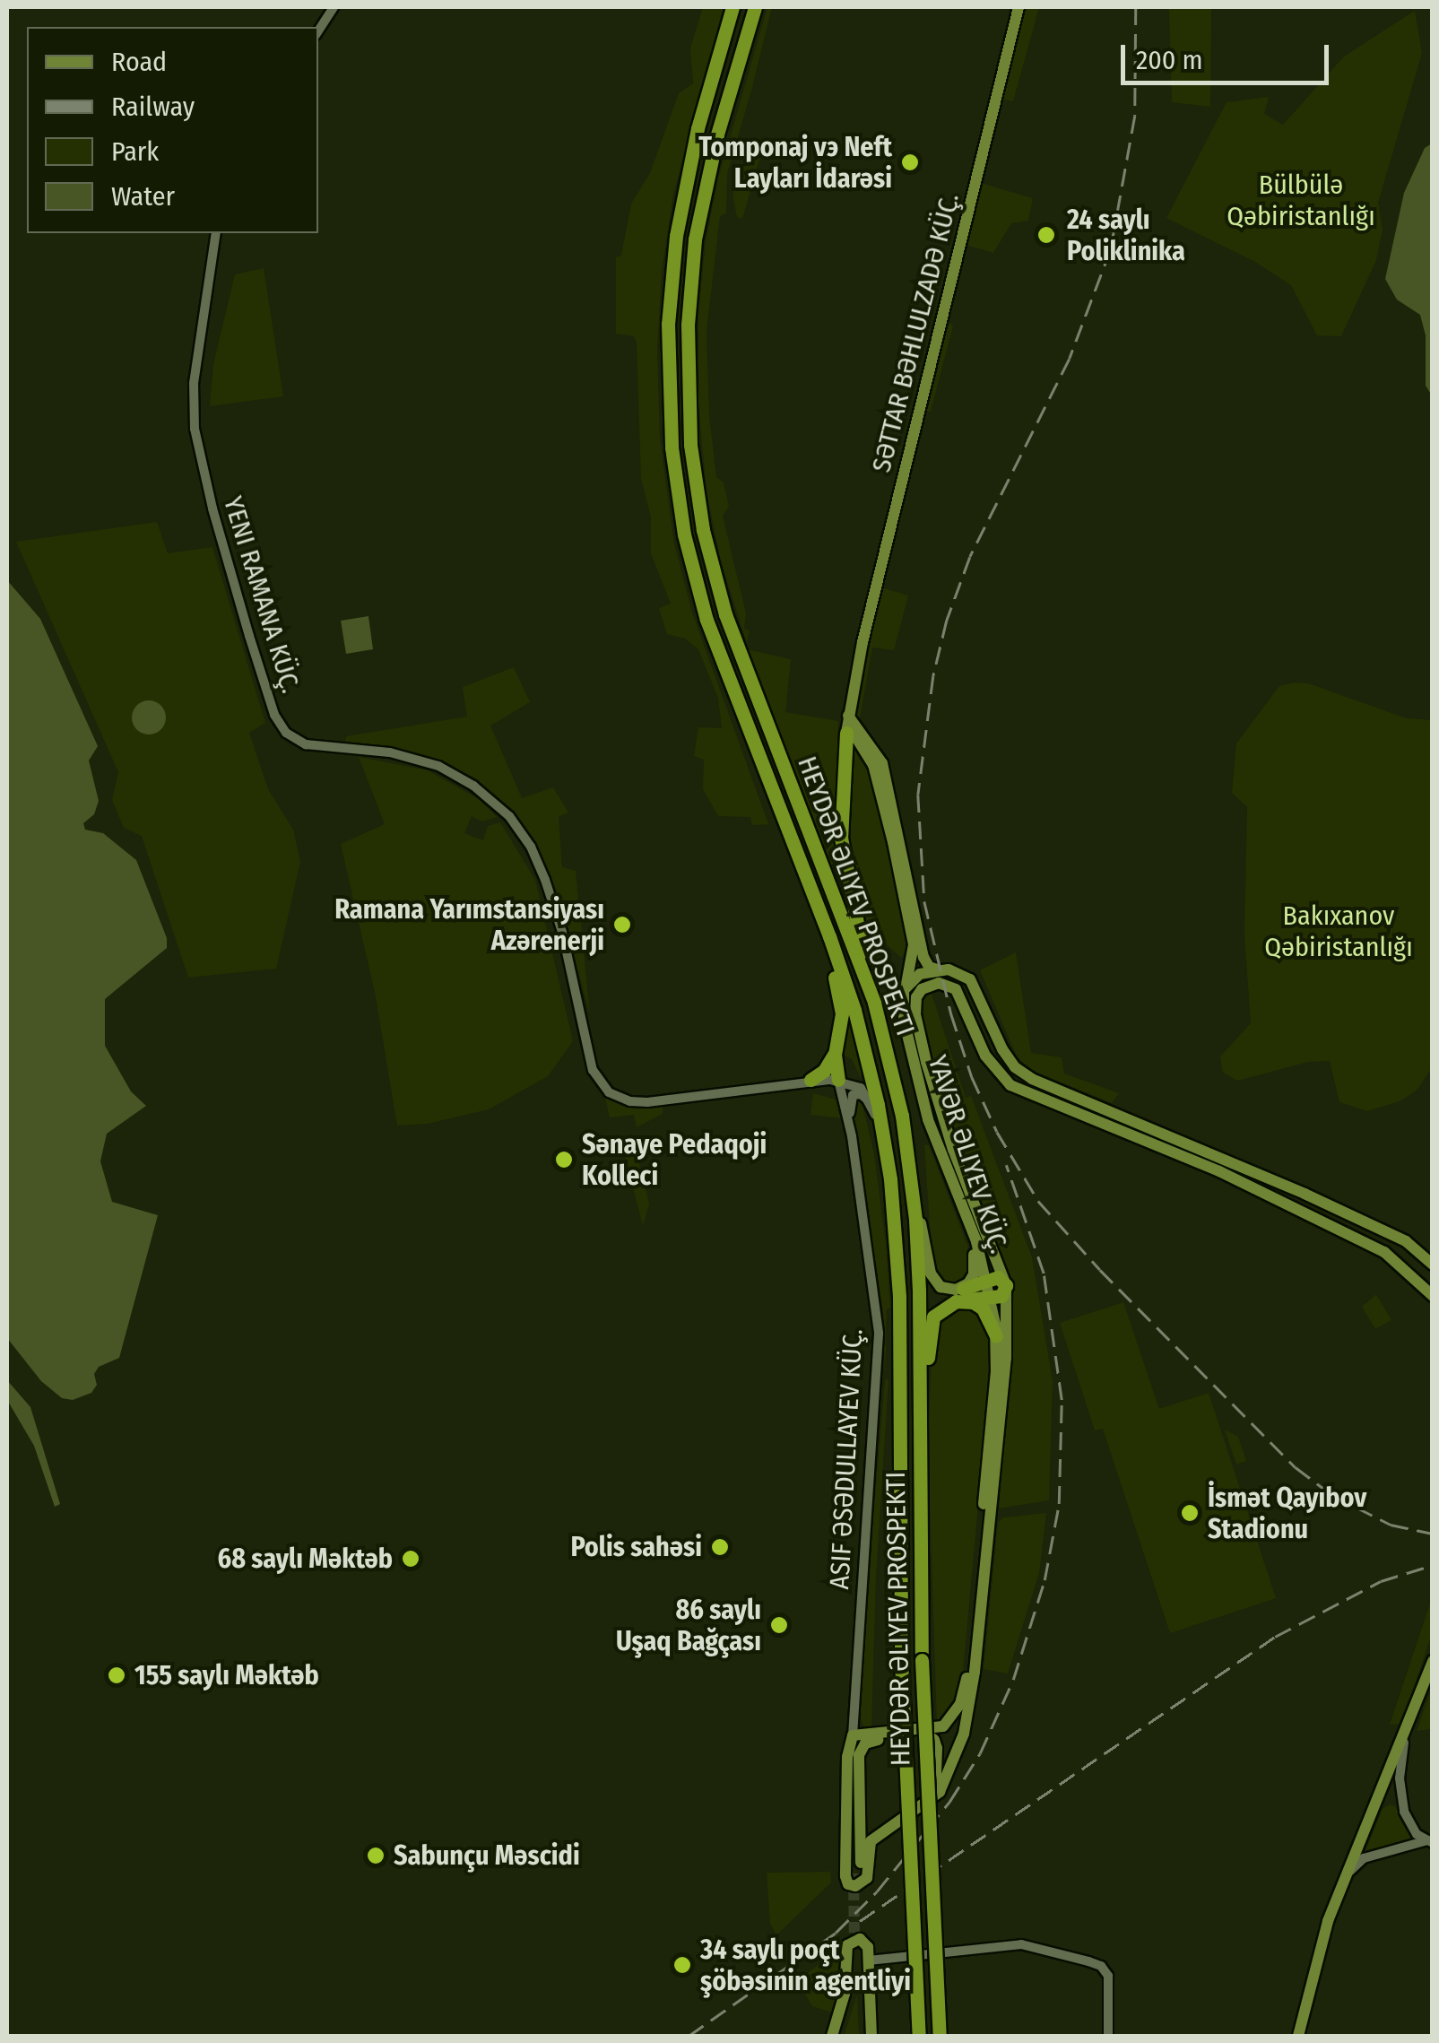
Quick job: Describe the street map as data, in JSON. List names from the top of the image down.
{
  "streets": {
    "highway": ["HEYDƏR ƏLIYEV PROSPEKTI"],
    "main road": ["SƏTTAR BƏHLULZADƏ KÜÇ.", "YAVƏR ƏLIYEV KÜÇ."],
    "street": ["YENI RAMANA KÜÇ.", "ASIF ƏSƏDULLAYEV KÜÇ."]
  },
  "crossings": [
    ["SƏTTAR BƏHLULZADƏ KÜÇ.", "YAVƏR ƏLIYEV KÜÇ."],
    ["YENI RAMANA KÜÇ.", "ASIF ƏSƏDULLAYEV KÜÇ."]
  ],
  "parks": ["Bülbülə Qəbiristanlığı", "Bakıxanov Qəbiristanlığı"],
  "places": [
    "Tomponaj vэ Neft Layları İdarəsi",
    "24 saylı Poliklinika",
    "Ramana Yarımstansiyası Azərenerji",
    "Sənaye Pedaqoji Kolleci",
    "İsmət Qayıbov Stadionu",
    "Polis sahəsi",
    "68 saylı Məktəb",
    "86 saylı Uşaq Bağçası",
    "155 saylı Məktəb",
    "Sabunçu Məscidi",
    "34 saylı poçt şöbəsinin agentliyi"
  ],
  "legend": [
    "Road",
    "Railway",
    "Park",
    "Water"
  ],
  "scale_bar": "200 m"
}
